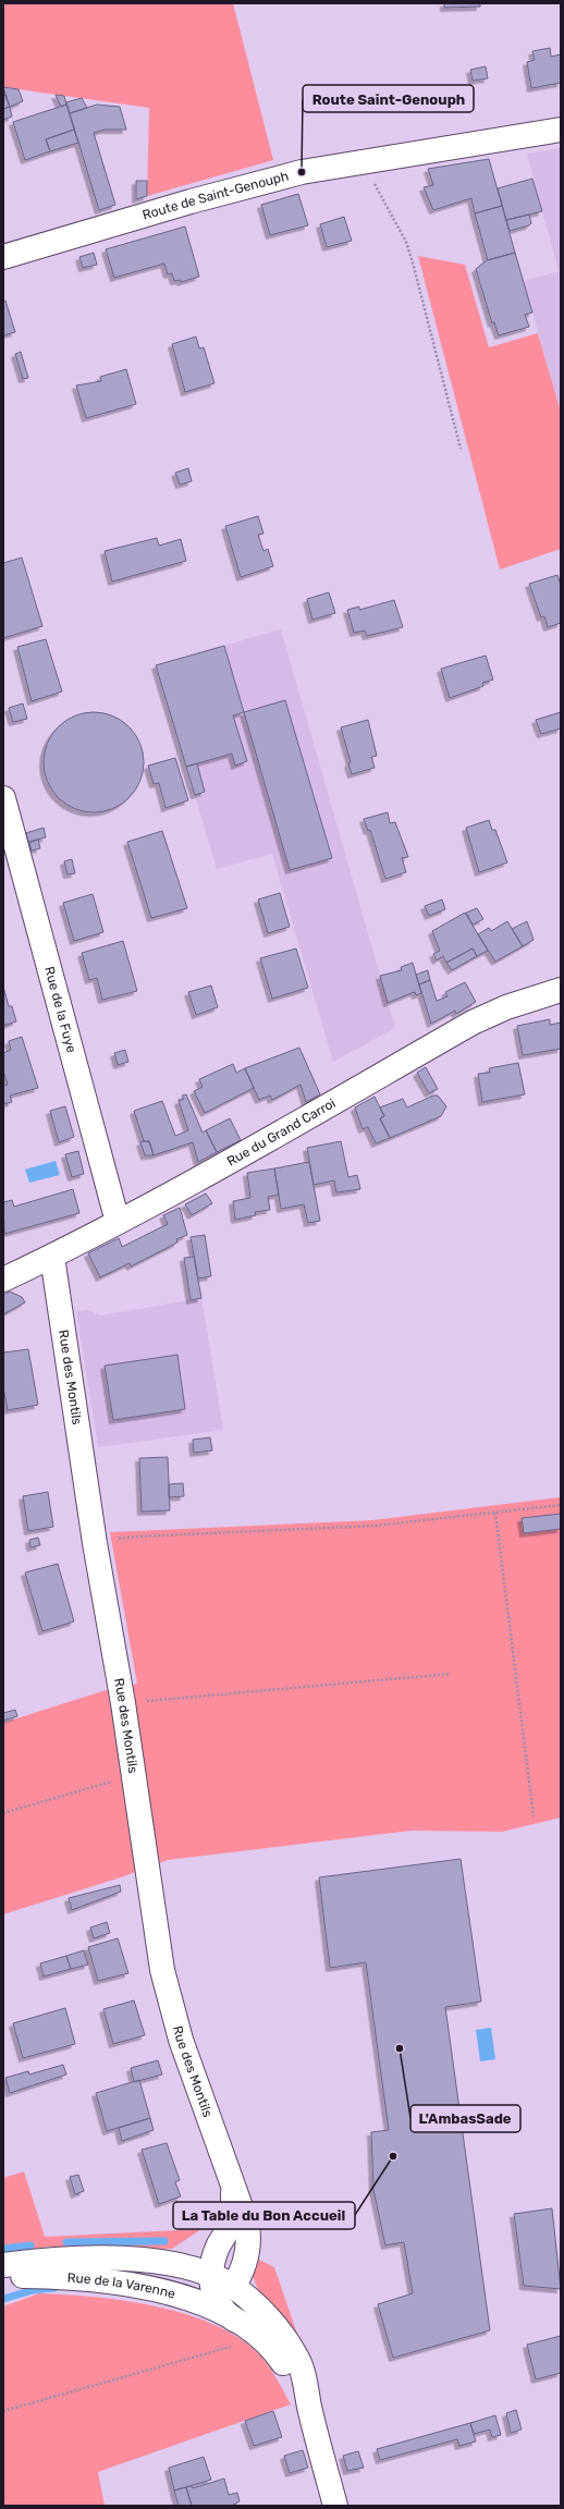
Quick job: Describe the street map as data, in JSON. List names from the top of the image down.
{
  "streets": {
    "street": [
      "Route de Saint-Genouph",
      "Rue de la Fuye",
      "Rue du Grand Carroi",
      "Rue des Montils",
      "Rue de la Varenne"
    ]
  },
  "crossings": [
    ["Rue de la Fuye", "Rue du Grand Carroi"],
    ["Rue du Grand Carroi", "Rue des Montils"],
    ["Rue des Montils", "Rue de la Varenne"]
  ],
  "places": ["Route Saint-Genouph", "L'AmbasSade", "La Table du Bon Accueil"]
}
